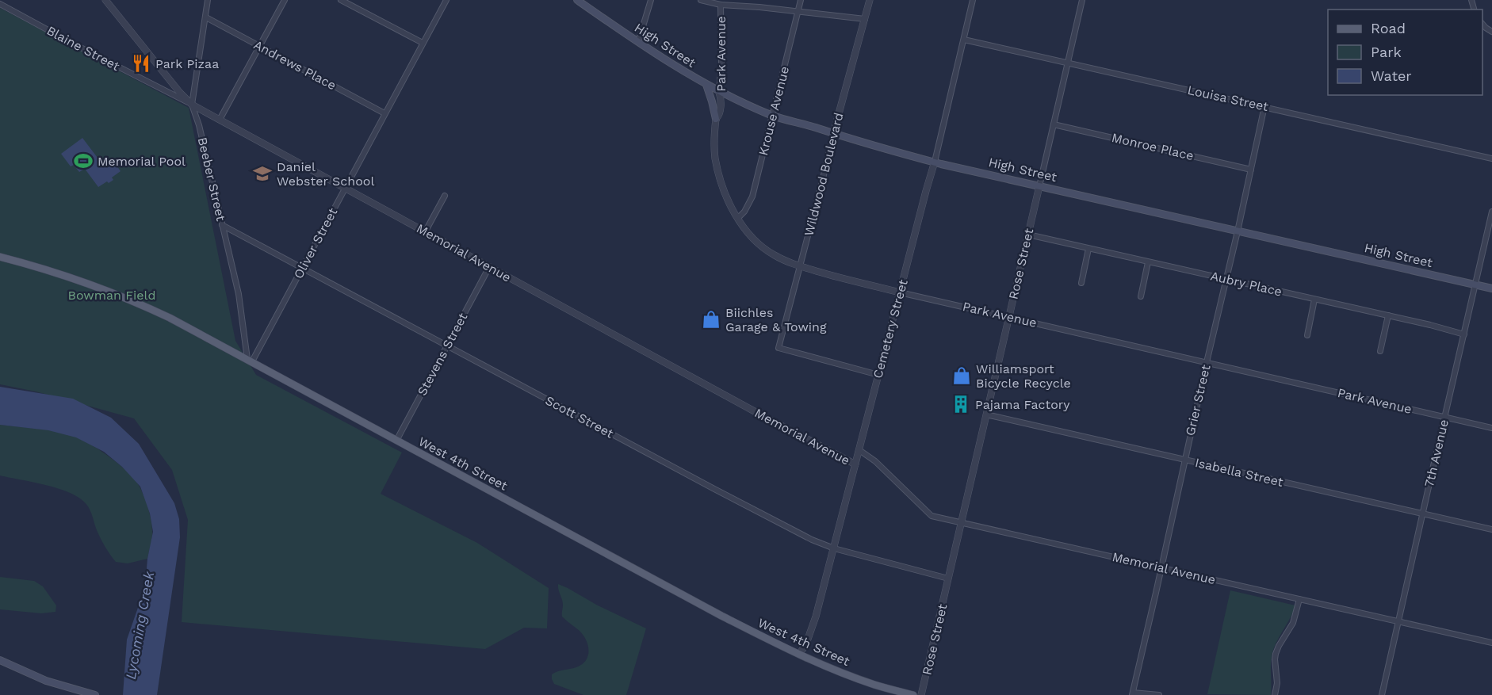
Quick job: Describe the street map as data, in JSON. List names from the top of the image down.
{
  "streets": {
    "main road": ["High Street", "West 4th Street"],
    "street": [
      "Blaine Street",
      "Park Avenue",
      "Andrews Place",
      "Louisa Street",
      "Krouse Avenue",
      "Monroe Place",
      "Wildwood Boulevard",
      "Beeber Street",
      "Oliver Street",
      "Memorial Avenue",
      "Rose Street",
      "Aubry Place",
      "Cemetery Street",
      "Stevens Street",
      "Grier Street",
      "Scott Street",
      "7th Avenue",
      "Isabella Street"
    ]
  },
  "crossings": [
    ["High Street", "Park Avenue"],
    ["High Street", "Krouse Avenue"],
    ["High Street", "Wildwood Boulevard"],
    ["High Street", "Rose Street"],
    ["High Street", "Cemetery Street"],
    ["High Street", "Grier Street"],
    ["High Street", "7th Avenue"],
    ["Blaine Street", "Beeber Street"],
    ["Blaine Street", "Memorial Avenue"],
    ["Park Avenue", "Krouse Avenue"],
    ["Park Avenue", "Wildwood Boulevard"],
    ["Park Avenue", "Rose Street"],
    ["Park Avenue", "Cemetery Street"],
    ["Park Avenue", "Grier Street"],
    ["Park Avenue", "7th Avenue"],
    ["Andrews Place", "Beeber Street"],
    ["Andrews Place", "Oliver Street"],
    ["Louisa Street", "Rose Street"],
    ["Louisa Street", "Cemetery Street"],
    ["Louisa Street", "Grier Street"],
    ["Monroe Place", "Rose Street"],
    ["Monroe Place", "Grier Street"],
    ["Wildwood Boulevard", "Cemetery Street"],
    ["Beeber Street", "Oliver Street"],
    ["Beeber Street", "Memorial Avenue"],
    ["Beeber Street", "Scott Street"],
    ["Beeber Street", "West 4th Street"],
    ["Oliver Street", "Memorial Avenue"],
    ["Oliver Street", "Scott Street"],
    ["Oliver Street", "West 4th Street"],
    ["Memorial Avenue", "Rose Street"],
    ["Memorial Avenue", "Cemetery Street"],
    ["Memorial Avenue", "Stevens Street"],
    ["Memorial Avenue", "Grier Street"],
    ["Memorial Avenue", "7th Avenue"],
    ["Rose Street", "Aubry Place"],
    ["Rose Street", "Scott Street"],
    ["Rose Street", "Isabella Street"],
    ["Aubry Place", "Grier Street"],
    ["Aubry Place", "7th Avenue"],
    ["Cemetery Street", "Scott Street"],
    ["Cemetery Street", "West 4th Street"],
    ["Stevens Street", "Scott Street"],
    ["Stevens Street", "West 4th Street"],
    ["Grier Street", "Isabella Street"],
    ["7th Avenue", "Isabella Street"]
  ],
  "water": ["Lycoming Creek"],
  "parks": ["Bowman Field"],
  "places": {
    "restaurant": ["Park Pizaa"],
    "sports": ["Memorial Pool"],
    "school or university": ["Daniel Webster School"],
    "shop": ["Biichles Garage & Towing", "Williamsport Bicycle Recycle"],
    "building": ["Pajama Factory"]
  },
  "legend": ["Road", "Park", "Water"]
}
